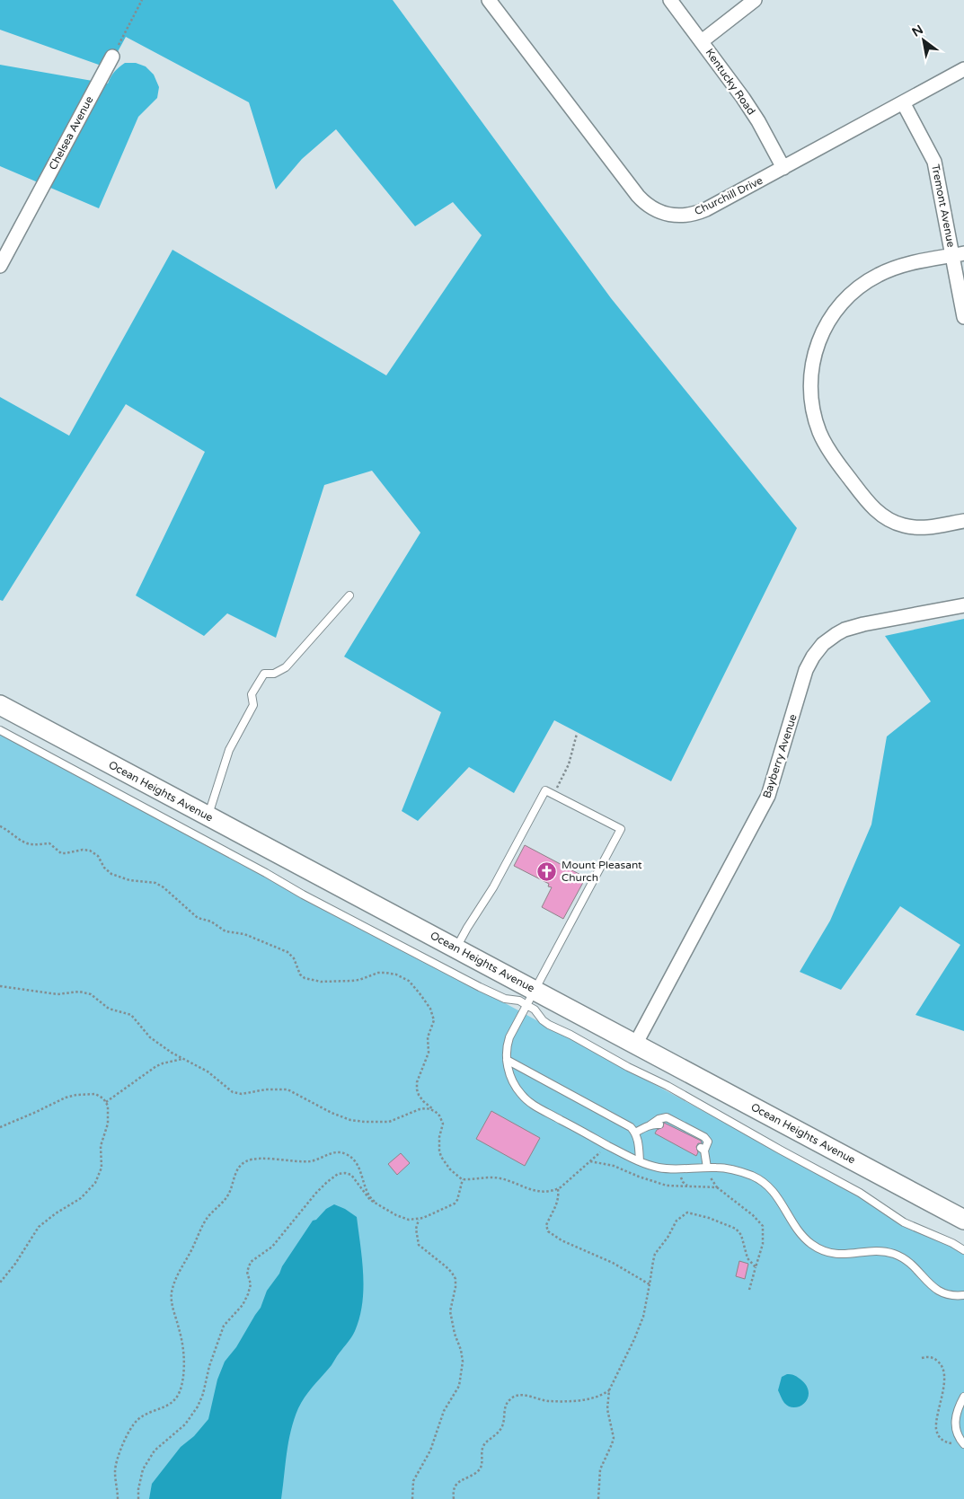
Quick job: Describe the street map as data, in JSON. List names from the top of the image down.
{
  "streets": {
    "main road": ["Ocean Heights Avenue"],
    "street": [
      "Kentucky Road",
      "Chelsea Avenue",
      "Churchill Drive",
      "Tremont Avenue",
      "Bayberry Avenue"
    ]
  },
  "crossings": [
    ["Kentucky Road", "Churchill Drive"],
    ["Churchill Drive", "Tremont Avenue"],
    ["Bayberry Avenue", "Ocean Heights Avenue"]
  ],
  "places": {
    "church": ["Mount Pleasant Church"]
  },
  "north": "top left"
}
